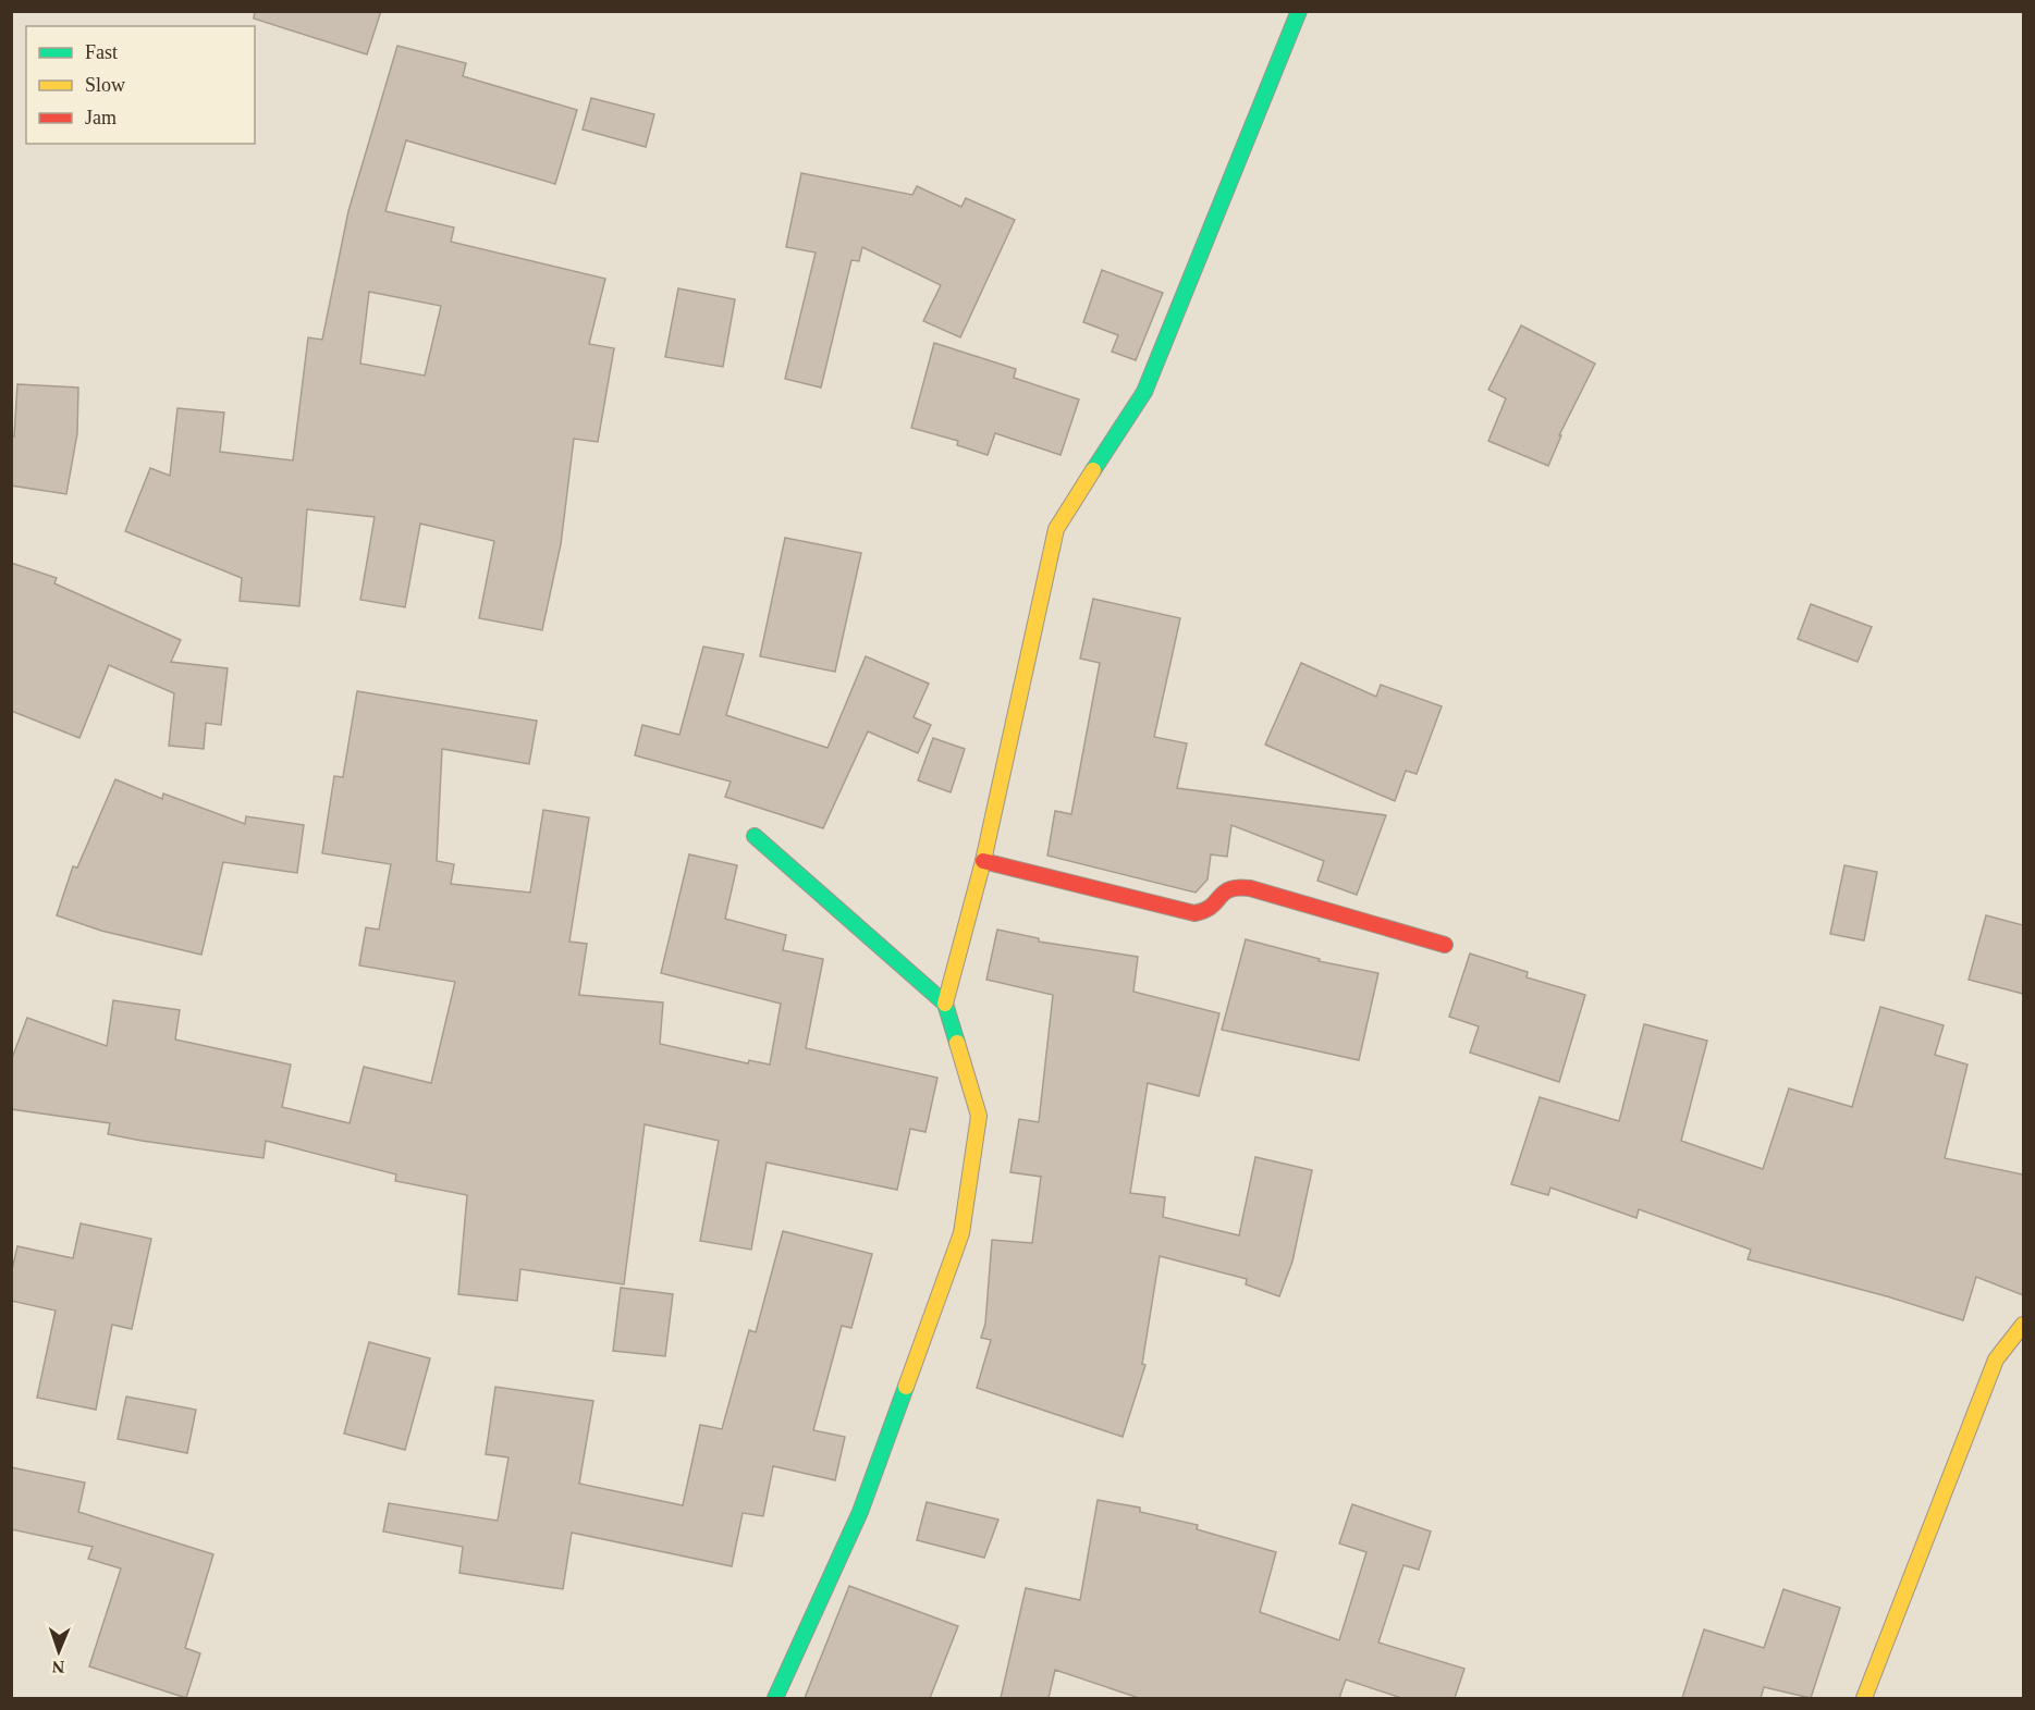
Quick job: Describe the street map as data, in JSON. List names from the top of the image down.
{
  "legend": ["Fast", "Slow", "Jam"],
  "north": "bottom"
}
